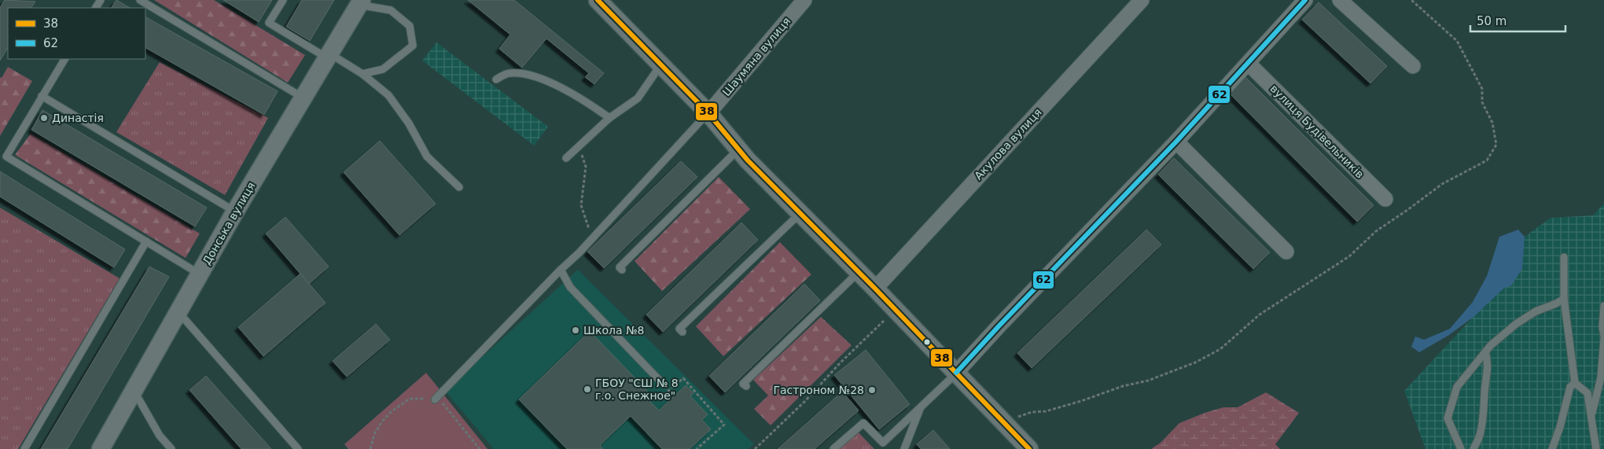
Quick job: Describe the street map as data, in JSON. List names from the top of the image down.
{
  "streets": {
    "street": [
      "Шаумяна вулиця",
      "вулиця Будівельників",
      "Акулова вулиця",
      "Донська вулиця"
    ]
  },
  "places": [
    "Династія",
    "Школа №8",
    "ГБОУ \"СШ № 8 г.о. Снежное\"",
    "Гастроном №28"
  ],
  "lines": ["transit line 38", "transit line 62"],
  "legend": ["38", "62"],
  "scale_bar": "50 m"
}
